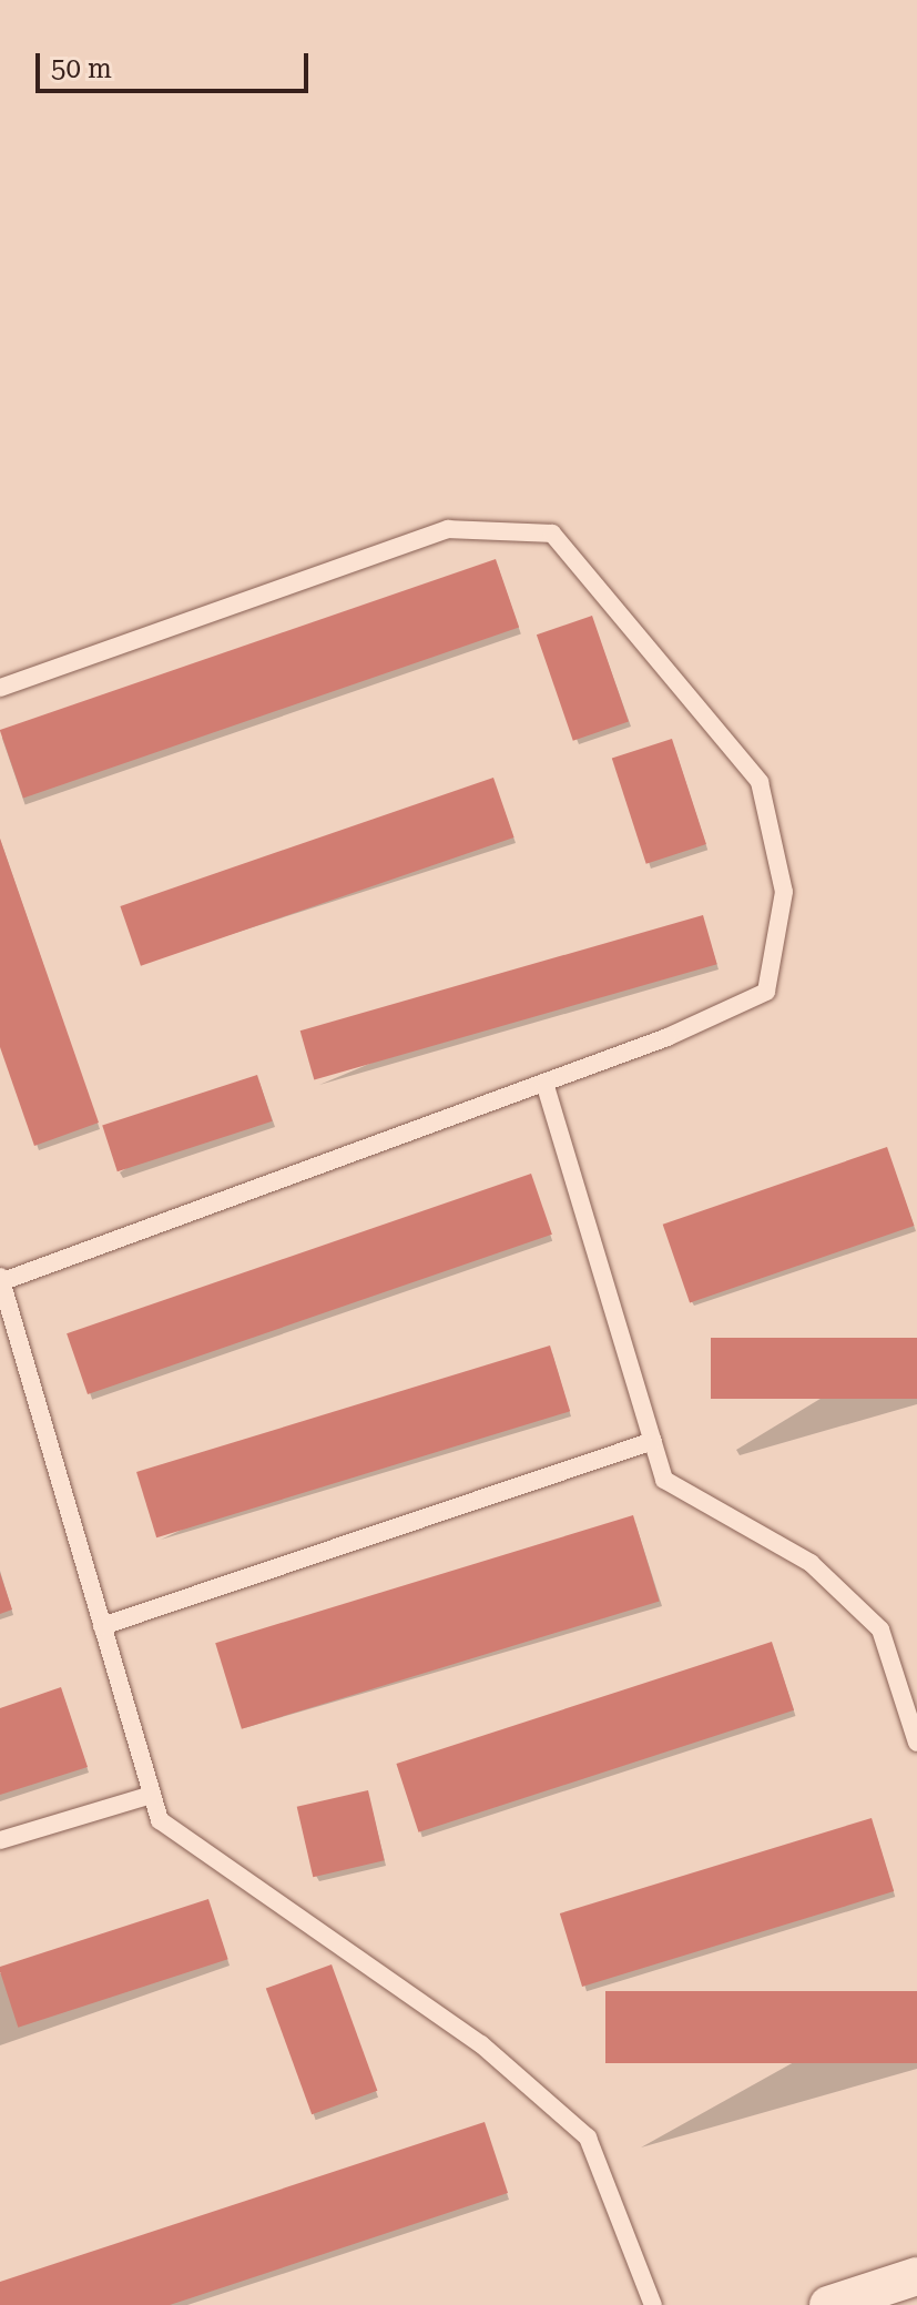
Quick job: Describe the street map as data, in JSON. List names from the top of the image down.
{
  "scale_bar": "50 m"
}
